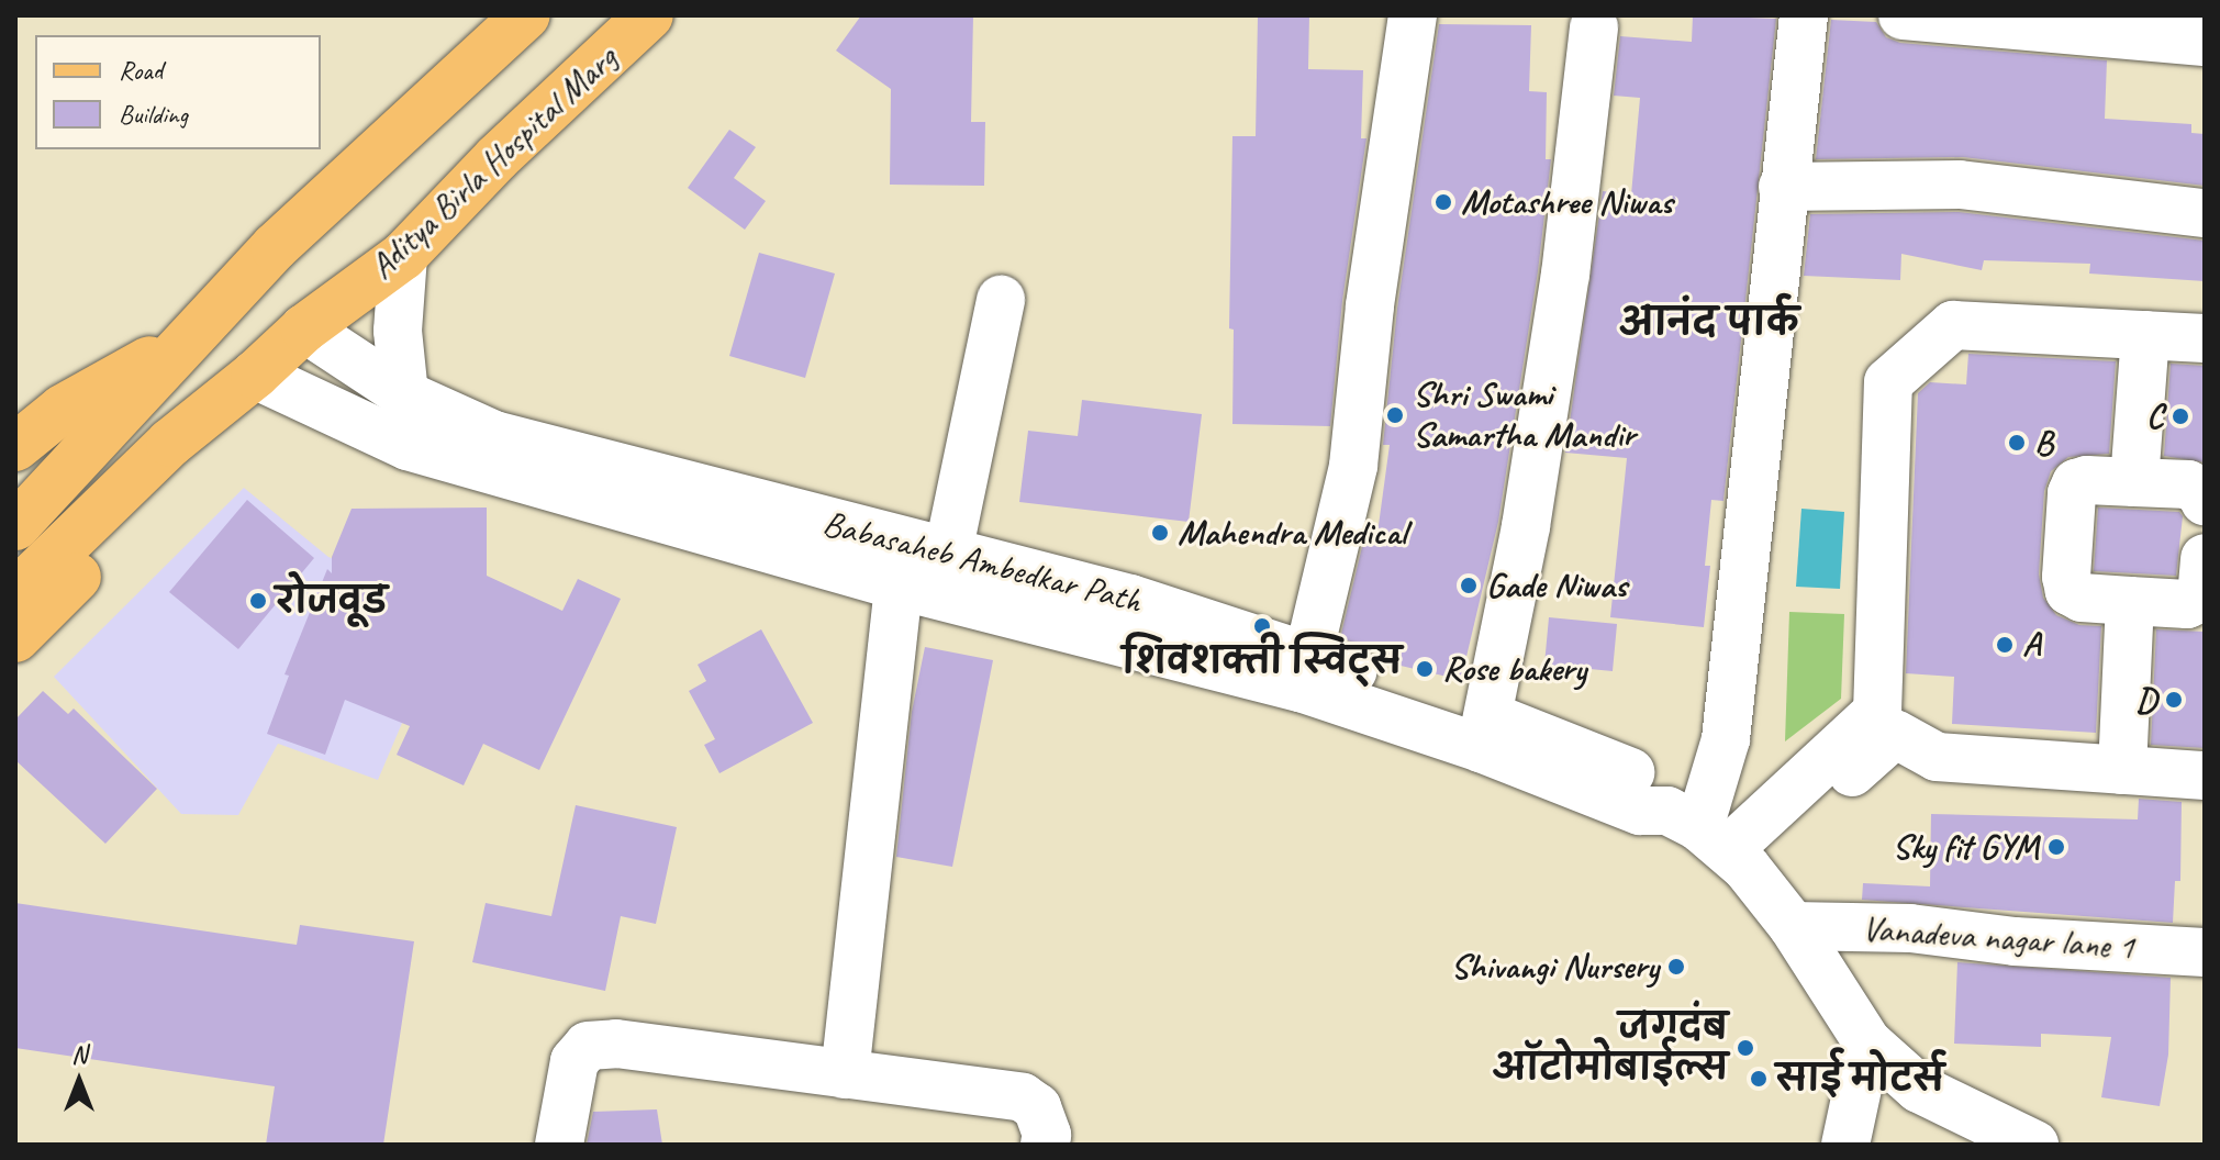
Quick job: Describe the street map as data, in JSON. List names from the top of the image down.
{
  "streets": {
    "main road": ["Aditya Birla Hospital Marg"],
    "street": ["Babasaheb Ambedkar Path", "Vanadeva nagar lane 1"]
  },
  "crossings": [
    ["Aditya Birla Hospital Marg", "Babasaheb Ambedkar Path"],
    ["Babasaheb Ambedkar Path", "Vanadeva nagar lane 1"]
  ],
  "districts": ["आनंद पार्क"],
  "places": [
    "Motashree Niwas",
    "Shri Swami Samartha Mandir",
    "C",
    "B",
    "Mahendra Medical",
    "Gade Niwas",
    "रोजवूड",
    "शिवशक्ती स्विट्स",
    "A",
    "Rose bakery",
    "D",
    "Sky fit GYM",
    "Shivangi Nursery",
    "जगदंब ऑटोमोबाईल्स",
    "साई मोटर्स"
  ],
  "legend": ["Road", "Building"],
  "north": "top"
}
